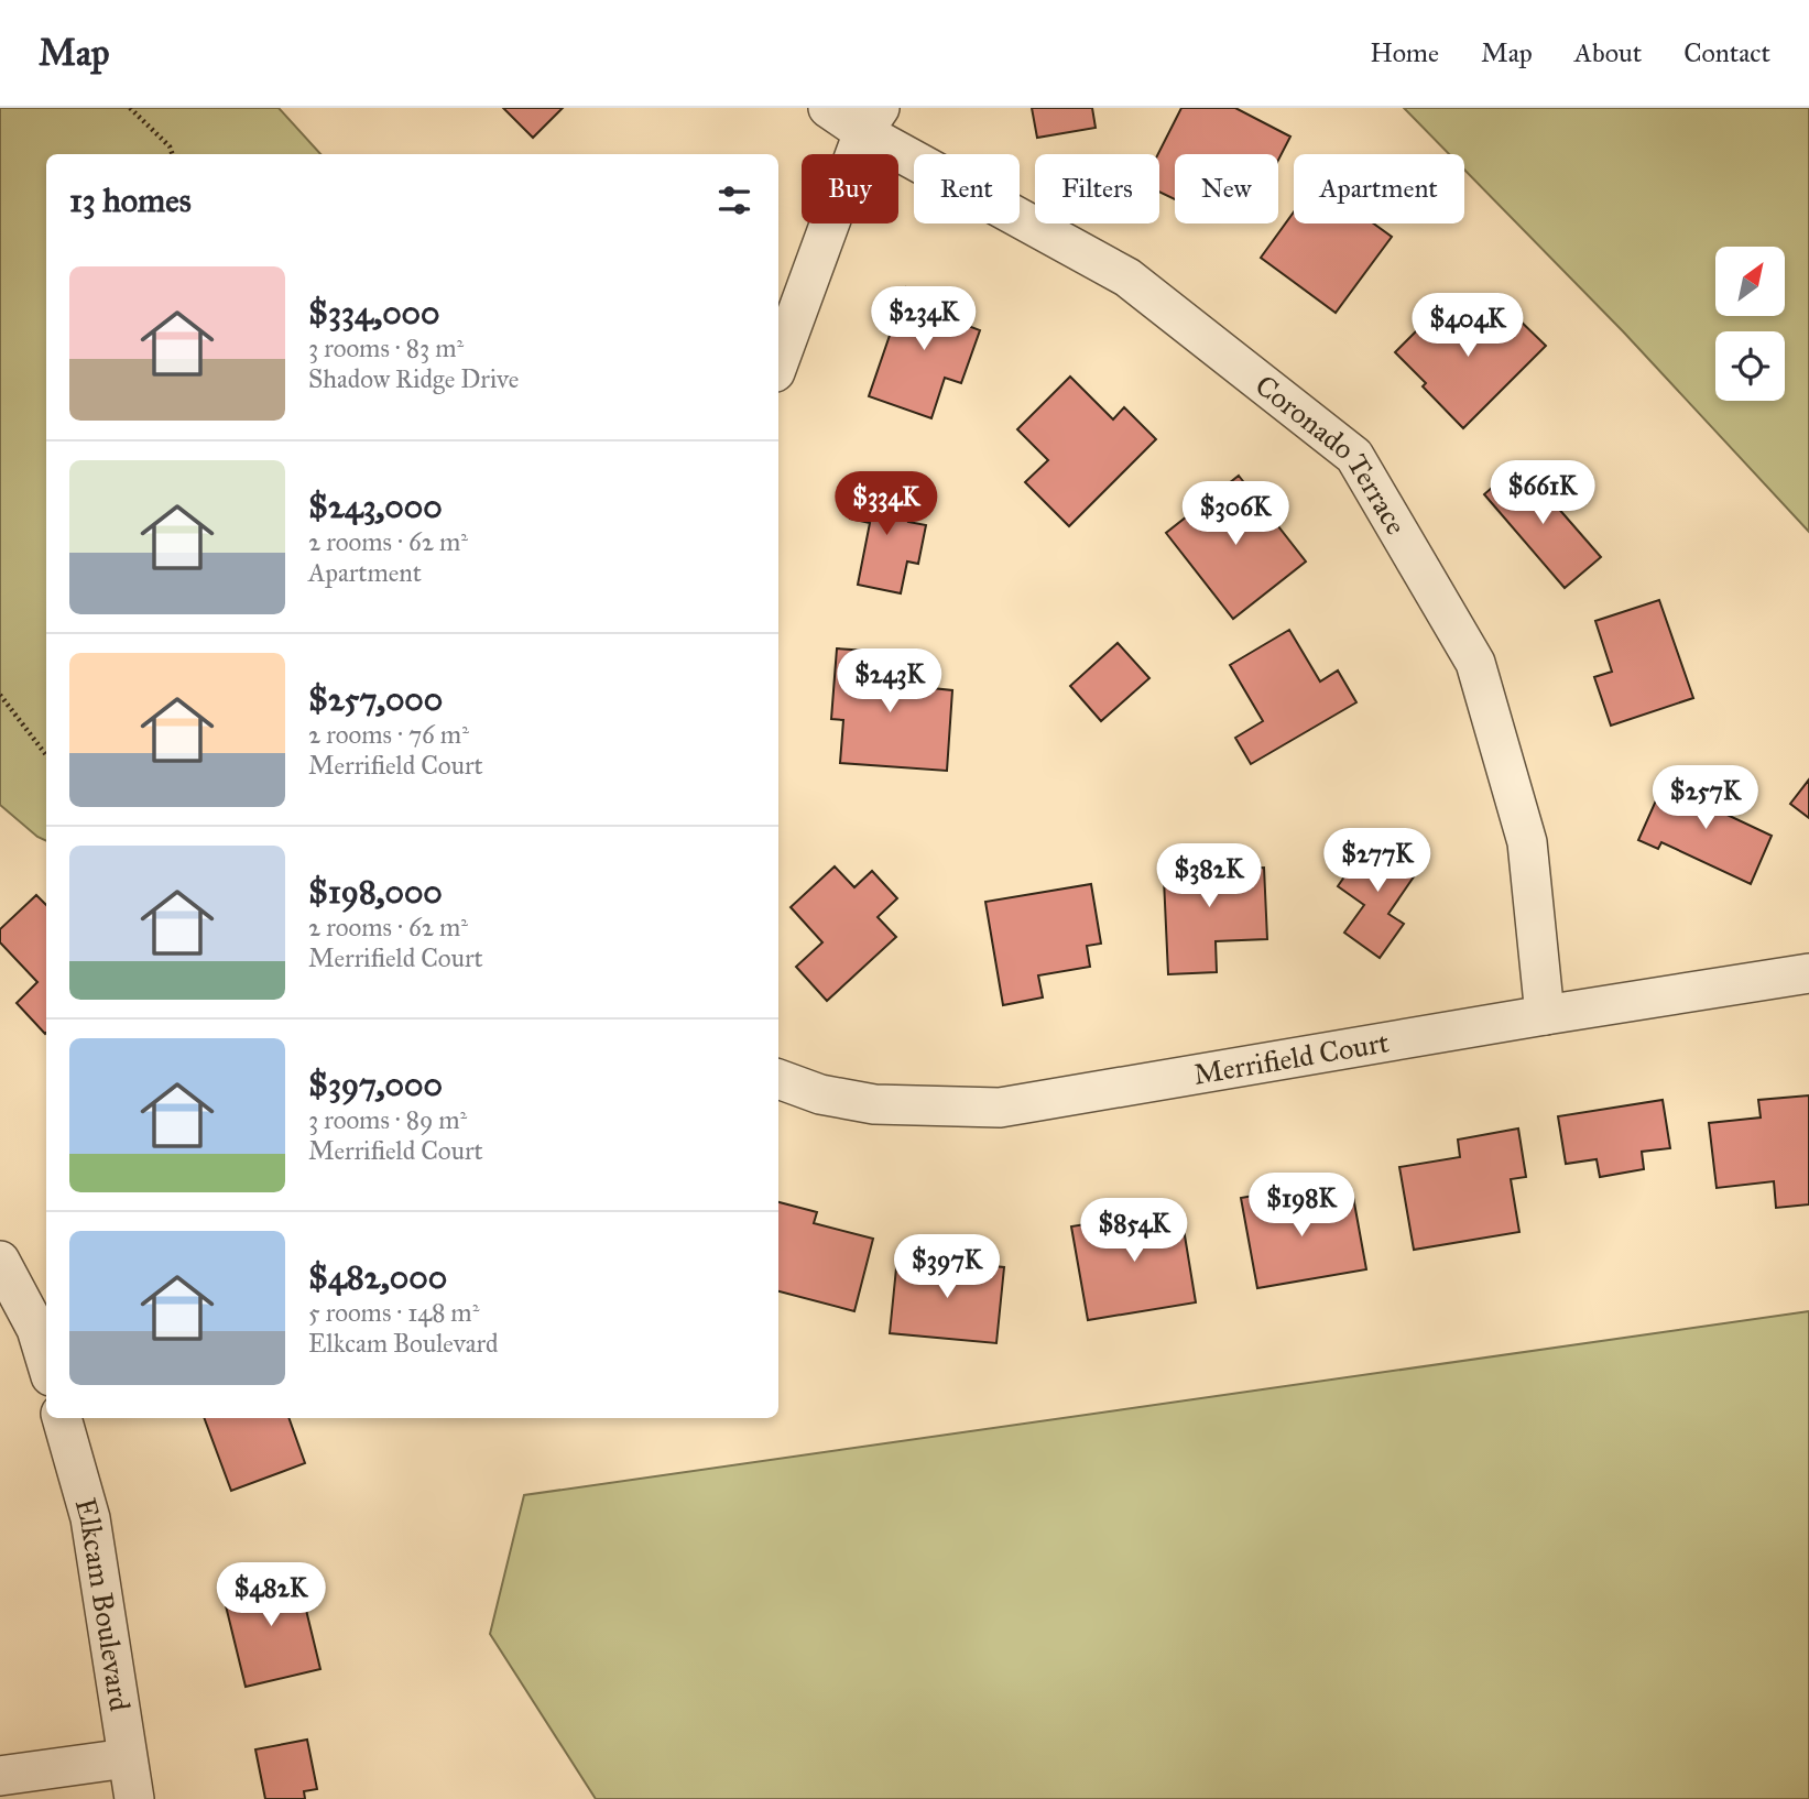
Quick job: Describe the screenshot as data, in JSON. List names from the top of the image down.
{
  "streets": {
    "street": ["Coronado Terrace", "Merrifield Court", "Elkcam Boulevard"]
  },
  "crossings": [
    ["Coronado Terrace", "Merrifield Court"]
  ],
  "north": "top right",
  "page": {
    "header": "Map",
    "nav": [
      "Home",
      "Map",
      "About",
      "Contact"
    ],
    "chip": [
      "Buy",
      "Rent",
      "Filters",
      "New",
      "Apartment"
    ],
    "heading": "13 homes",
    "list": [
      {
        "name": "$334,000",
        "note": "3 rooms · 83 m² · Shadow Ridge Drive"
      },
      {
        "name": "$243,000",
        "note": "2 rooms · 62 m² · Apartment"
      },
      {
        "name": "$257,000",
        "note": "2 rooms · 76 m² · Merrifield Court"
      },
      {
        "name": "$198,000",
        "note": "2 rooms · 62 m² · Merrifield Court"
      },
      {
        "name": "$397,000",
        "note": "3 rooms · 89 m² · Merrifield Court"
      },
      {
        "name": "$482,000",
        "note": "5 rooms · 148 m² · Elkcam Boulevard"
      }
    ],
    "price": [
      "$234K",
      "$404K",
      "$661K",
      "$334K",
      "$306K",
      "$243K",
      "$257K",
      "$277K",
      "$382K",
      "$198K",
      "$854K",
      "$397K",
      "$482K"
    ]
  }
}
